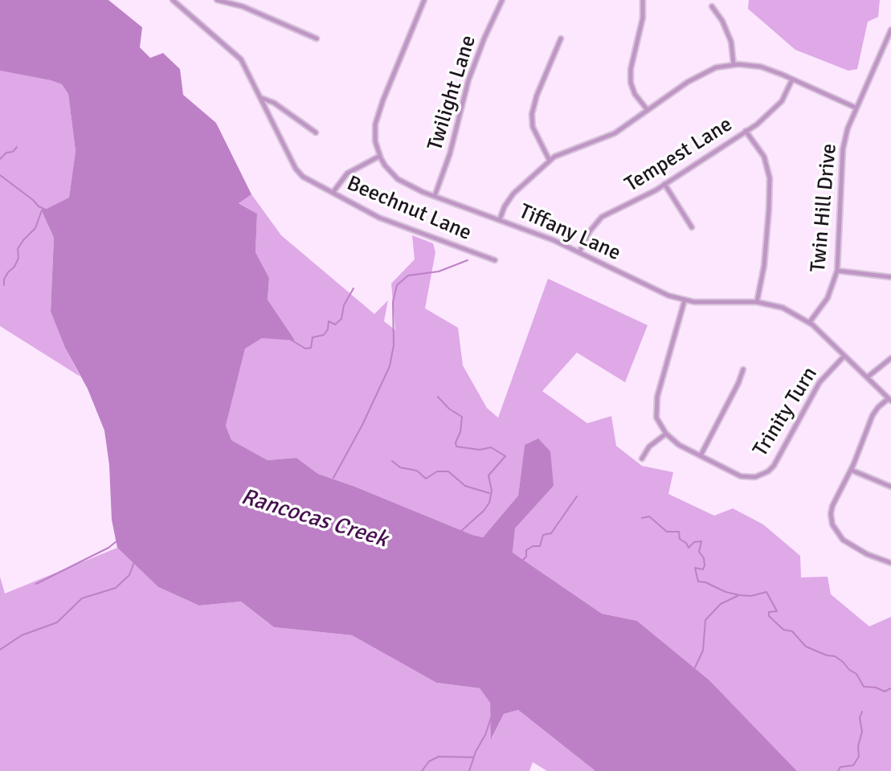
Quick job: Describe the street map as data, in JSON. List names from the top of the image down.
{
  "streets": {
    "street": [
      "Twilight Lane",
      "Tempest Lane",
      "Twin Hill Drive",
      "Beechnut Lane",
      "Tiffany Lane",
      "Trinity Turn"
    ]
  },
  "crossings": [
    ["Twilight Lane", "Tiffany Lane"],
    ["Tempest Lane", "Tiffany Lane"],
    ["Twin Hill Drive", "Tiffany Lane"],
    ["Twin Hill Drive", "Trinity Turn"],
    ["Tiffany Lane", "Trinity Turn"]
  ],
  "water": ["Rancocas Creek"]
}
